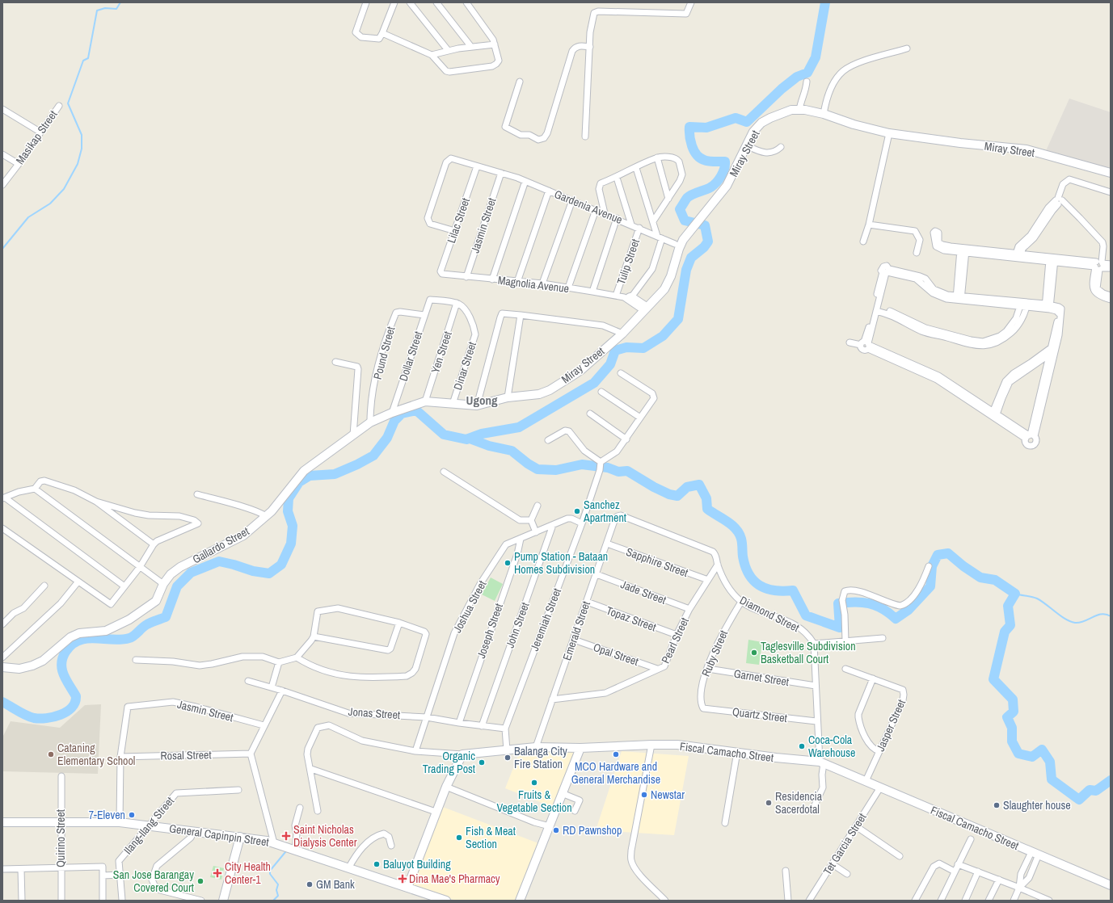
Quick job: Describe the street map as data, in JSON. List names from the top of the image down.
{
  "streets": {
    "street": [
      "Masikap Street",
      "Miray Street",
      "Gardenia Avenue",
      "Lilac Street",
      "Jasmin Street",
      "Tulip Street",
      "Magnolia Avenue",
      "Yen Street",
      "Pound Street",
      "Dollar Street",
      "Dinar Street",
      "Gallardo Street",
      "Sapphire Street",
      "Jade Street",
      "Joshua Street",
      "Diamond Street",
      "Topaz Street",
      "Jeremiah Street",
      "John Street",
      "Joseph Street",
      "Emerald Street",
      "Pearl Street",
      "Ruby Street",
      "Opal Street",
      "Garnet Street",
      "Jonas Street",
      "Quartz Street",
      "Jasper Street",
      "Fiscal Camacho Street",
      "Rosal Street",
      "Ilang-Ilang Street",
      "General Capinpin Street",
      "Quirino Street",
      "Tet Garcia Street"
    ]
  },
  "crossings": [
    ["Miray Street", "Magnolia Avenue"],
    ["Miray Street", "Gallardo Street"],
    ["Gardenia Avenue", "Lilac Street"],
    ["Gardenia Avenue", "Jasmin Street"],
    ["Gardenia Avenue", "Tulip Street"],
    ["Lilac Street", "Magnolia Avenue"],
    ["Jasmin Street", "Magnolia Avenue"],
    ["Jasmin Street", "Rosal Street"],
    ["Tulip Street", "Magnolia Avenue"],
    ["Yen Street", "Dollar Street"],
    ["Yen Street", "Dinar Street"],
    ["Yen Street", "Gallardo Street"],
    ["Pound Street", "Dollar Street"],
    ["Pound Street", "Gallardo Street"],
    ["Dollar Street", "Dinar Street"],
    ["Dollar Street", "Gallardo Street"],
    ["Dinar Street", "Gallardo Street"],
    ["Sapphire Street", "Emerald Street"],
    ["Sapphire Street", "Pearl Street"],
    ["Jade Street", "Emerald Street"],
    ["Jade Street", "Pearl Street"],
    ["Joshua Street", "Jeremiah Street"],
    ["Joshua Street", "John Street"],
    ["Joshua Street", "Joseph Street"],
    ["Joshua Street", "Jonas Street"],
    ["Diamond Street", "Emerald Street"],
    ["Diamond Street", "Pearl Street"],
    ["Diamond Street", "Ruby Street"],
    ["Topaz Street", "Emerald Street"],
    ["Topaz Street", "Pearl Street"],
    ["Jeremiah Street", "Jonas Street"],
    ["Jeremiah Street", "Fiscal Camacho Street"],
    ["John Street", "Jonas Street"],
    ["Joseph Street", "Jonas Street"],
    ["Emerald Street", "Pearl Street"],
    ["Emerald Street", "Opal Street"],
    ["Emerald Street", "Fiscal Camacho Street"],
    ["Pearl Street", "Opal Street"],
    ["Ruby Street", "Garnet Street"],
    ["Ruby Street", "Quartz Street"],
    ["Jasper Street", "Fiscal Camacho Street"],
    ["Fiscal Camacho Street", "Tet Garcia Street"],
    ["Ilang-Ilang Street", "General Capinpin Street"],
    ["General Capinpin Street", "Quirino Street"]
  ],
  "districts": ["Ugong"],
  "places": {
    "other": [
      "Sanchez Apartment",
      "Pump Station - Bataan Homes Subdivision",
      "Taglesville Subdivision Basketball Court",
      "Coca-Cola Warehouse",
      "Cataning Elementary School",
      "MCO Hardware and General Merchandise",
      "Balanga City Fire Station",
      "Organic Trading Post",
      "Fruits & Vegetable Section",
      "Newstar",
      "Residencia Sacerdotal",
      "Slaughter house",
      "7-Eleven",
      "RD Pawnshop",
      "Fish & Meat Section",
      "Baluyot Building",
      "San Jose Barangay Covered Court",
      "GM Bank"
    ],
    "health": ["Saint Nicholas Dialysis Center", "City Health Center-1", "Dina Mae's Pharmacy"]
  }
}
